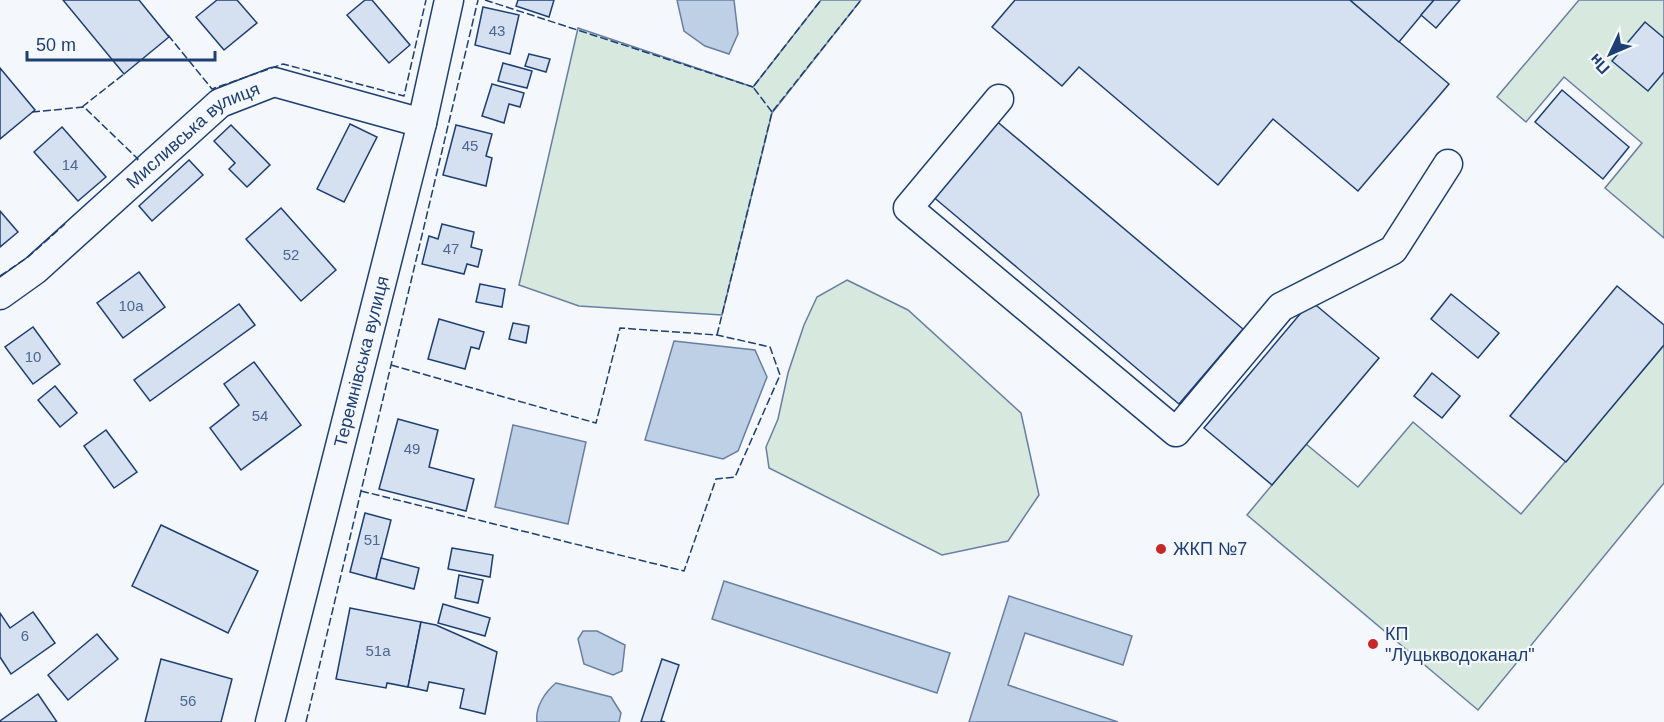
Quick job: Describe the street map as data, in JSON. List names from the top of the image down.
{
  "streets": {
    "street": ["Мисливська вулиця", "Теремнівська вулиця"]
  },
  "crossings": [
    ["Мисливська вулиця", "Теремнівська вулиця"]
  ],
  "places": ["ЖКП №7", "КП \"Луцькводоканал\""],
  "house_numbers": [
    "43",
    "45",
    "14",
    "47",
    "52",
    "10а",
    "10",
    "54",
    "49",
    "51",
    "6",
    "51а",
    "56"
  ],
  "scale_bar": "50 m",
  "north": "bottom left"
}
